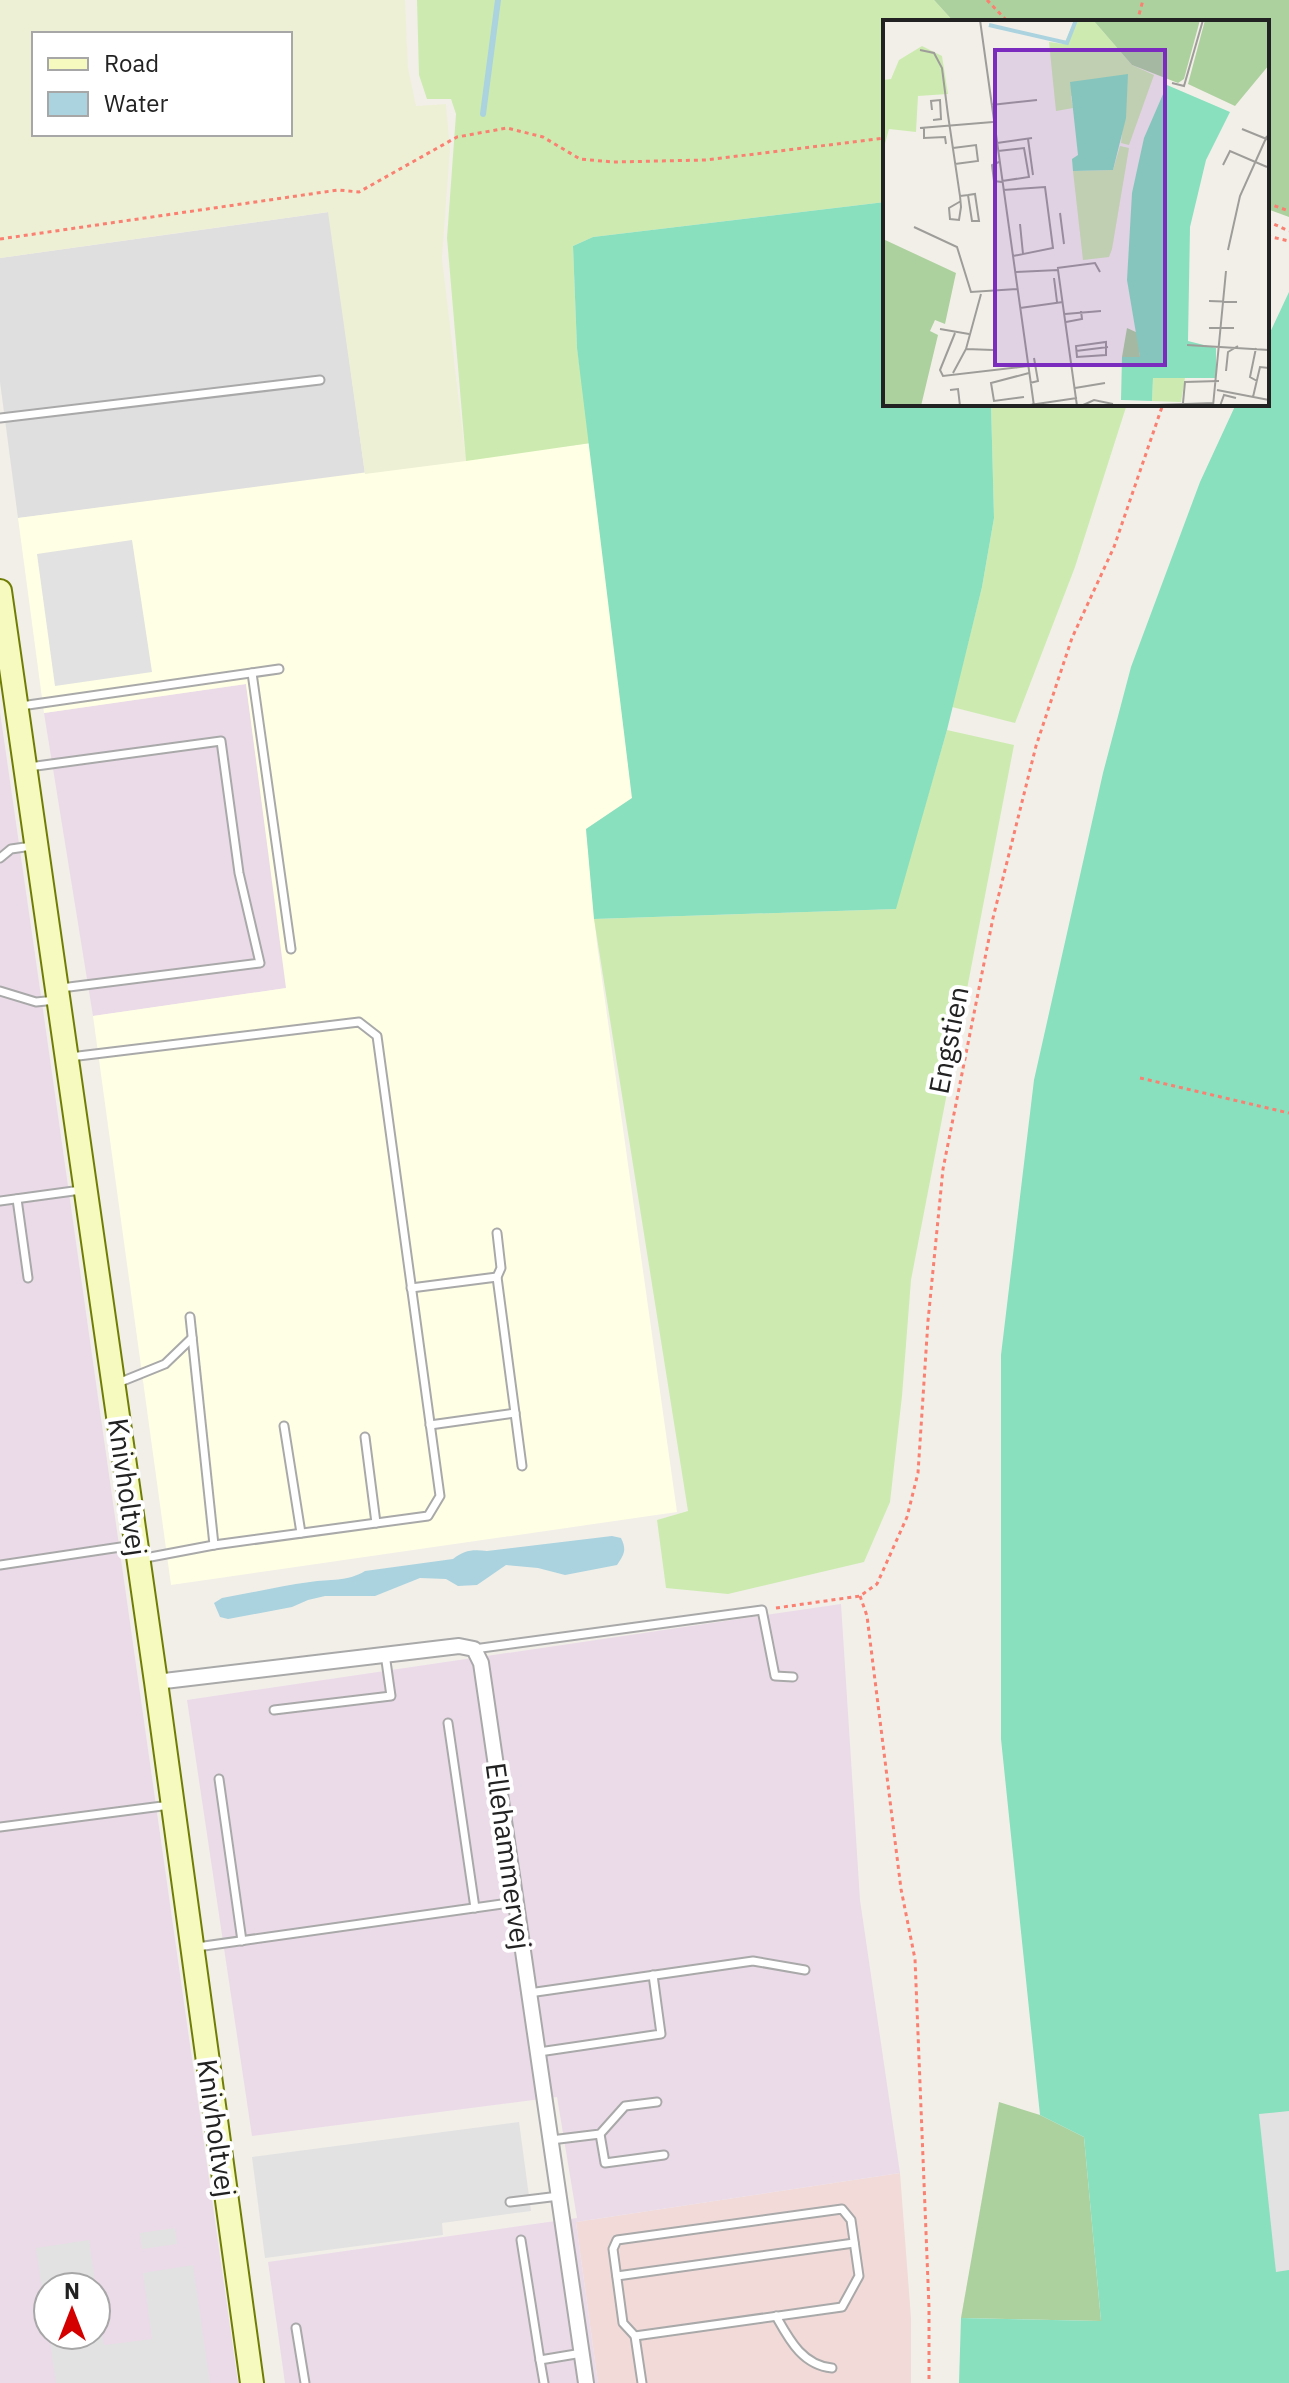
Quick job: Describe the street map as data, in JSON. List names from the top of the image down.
{
  "streets": {
    "street": ["Knivholtvej", "Ellehammervej"],
    "path": ["Engstien"]
  },
  "legend": ["Road", "Water"],
  "north": "top"
}
